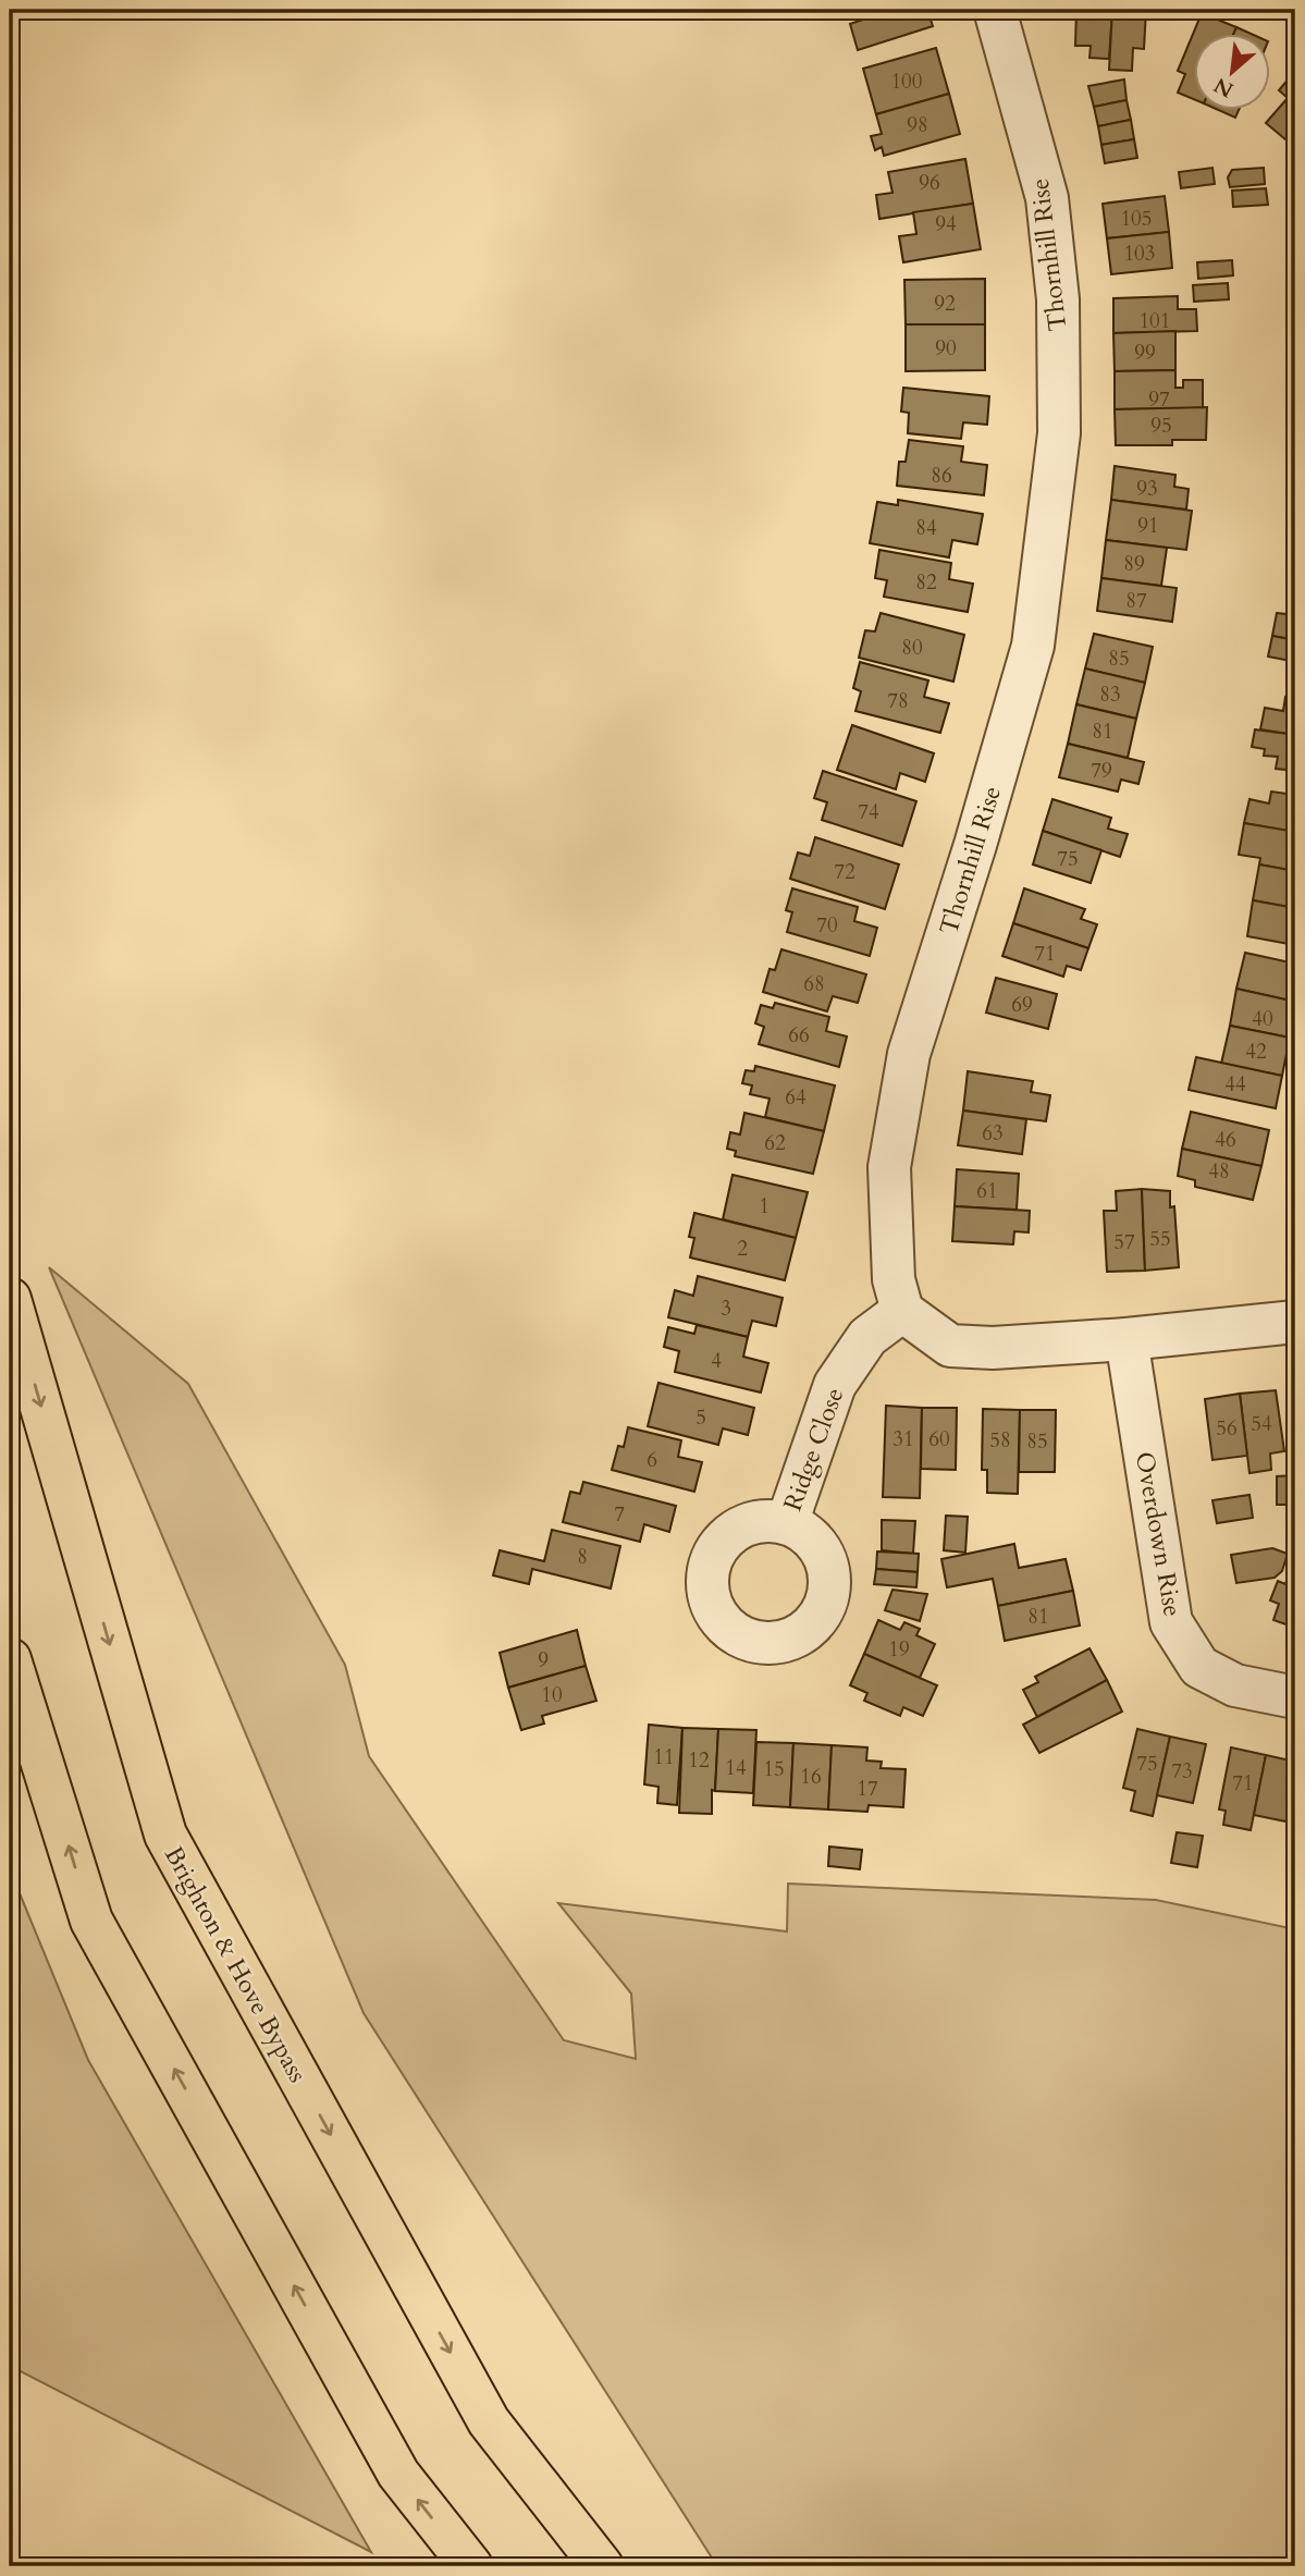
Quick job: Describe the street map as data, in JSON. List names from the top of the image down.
{
  "streets": {
    "highway": ["Brighton & Hove Bypass"],
    "street": ["Thornhill Rise", "Ridge Close", "Overdown Rise"]
  },
  "crossings": [
    ["Thornhill Rise", "Ridge Close"]
  ],
  "house_numbers": [
    "100",
    "98",
    "96",
    "105",
    "94",
    "103",
    "92",
    "101",
    "90",
    "99",
    "97",
    "95",
    "86",
    "93",
    "91",
    "84",
    "89",
    "82",
    "87",
    "80",
    "85",
    "83",
    "78",
    "81",
    "79",
    "74",
    "75",
    "72",
    "70",
    "71",
    "68",
    "69",
    "40",
    "66",
    "42",
    "44",
    "64",
    "63",
    "46",
    "62",
    "48",
    "61",
    "1",
    "55",
    "57",
    "2",
    "3",
    "4",
    "5",
    "54",
    "56",
    "31",
    "60",
    "58",
    "85",
    "6",
    "7",
    "8",
    "81",
    "19",
    "9",
    "10",
    "11",
    "12",
    "75",
    "14",
    "15",
    "73",
    "16",
    "71",
    "17"
  ],
  "north": "bottom left"
}
